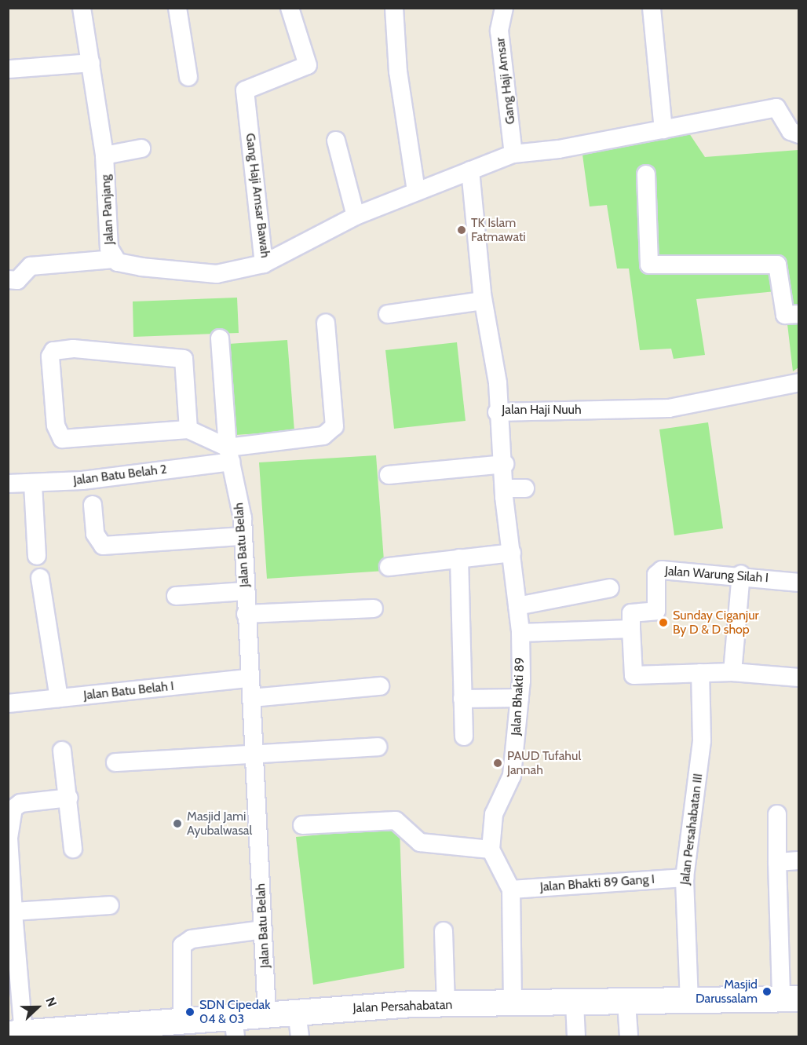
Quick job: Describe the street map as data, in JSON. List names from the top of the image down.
{
  "streets": {
    "street": [
      "Gang Haji Amsar",
      "Gang Haji Amsar Bawah",
      "Jalan Panjang",
      "Jalan Haji Nuuh",
      "Jalan Batu Belah 2",
      "Jalan Batu Belah",
      "Jalan Warung Silah I",
      "Jalan Batu Belah I",
      "Jalan Bhakti 89",
      "Jalan Persahabatan III",
      "Jalan Bhakti 89 Gang I",
      "Jalan Persahabatan"
    ]
  },
  "crossings": [
    ["Gang Haji Amsar", "Gang Haji Amsar Bawah"],
    ["Gang Haji Amsar Bawah", "Jalan Panjang"],
    ["Gang Haji Amsar Bawah", "Jalan Haji Nuuh"],
    ["Jalan Haji Nuuh", "Jalan Bhakti 89"],
    ["Jalan Batu Belah 2", "Jalan Batu Belah"],
    ["Jalan Batu Belah", "Jalan Batu Belah I"],
    ["Jalan Batu Belah", "Jalan Persahabatan"],
    ["Jalan Persahabatan III", "Jalan Bhakti 89 Gang I"],
    ["Jalan Persahabatan III", "Jalan Persahabatan"]
  ],
  "places": [
    "TK Islam Fatmawati",
    "Sunday Ciganjur By D & D shop",
    "PAUD Tufahul Jannah",
    "Masjid Jami Ayubalwasal",
    "Masjid Darussalam",
    "SDN Cipedak 04 & 03"
  ],
  "north": "right"
}
